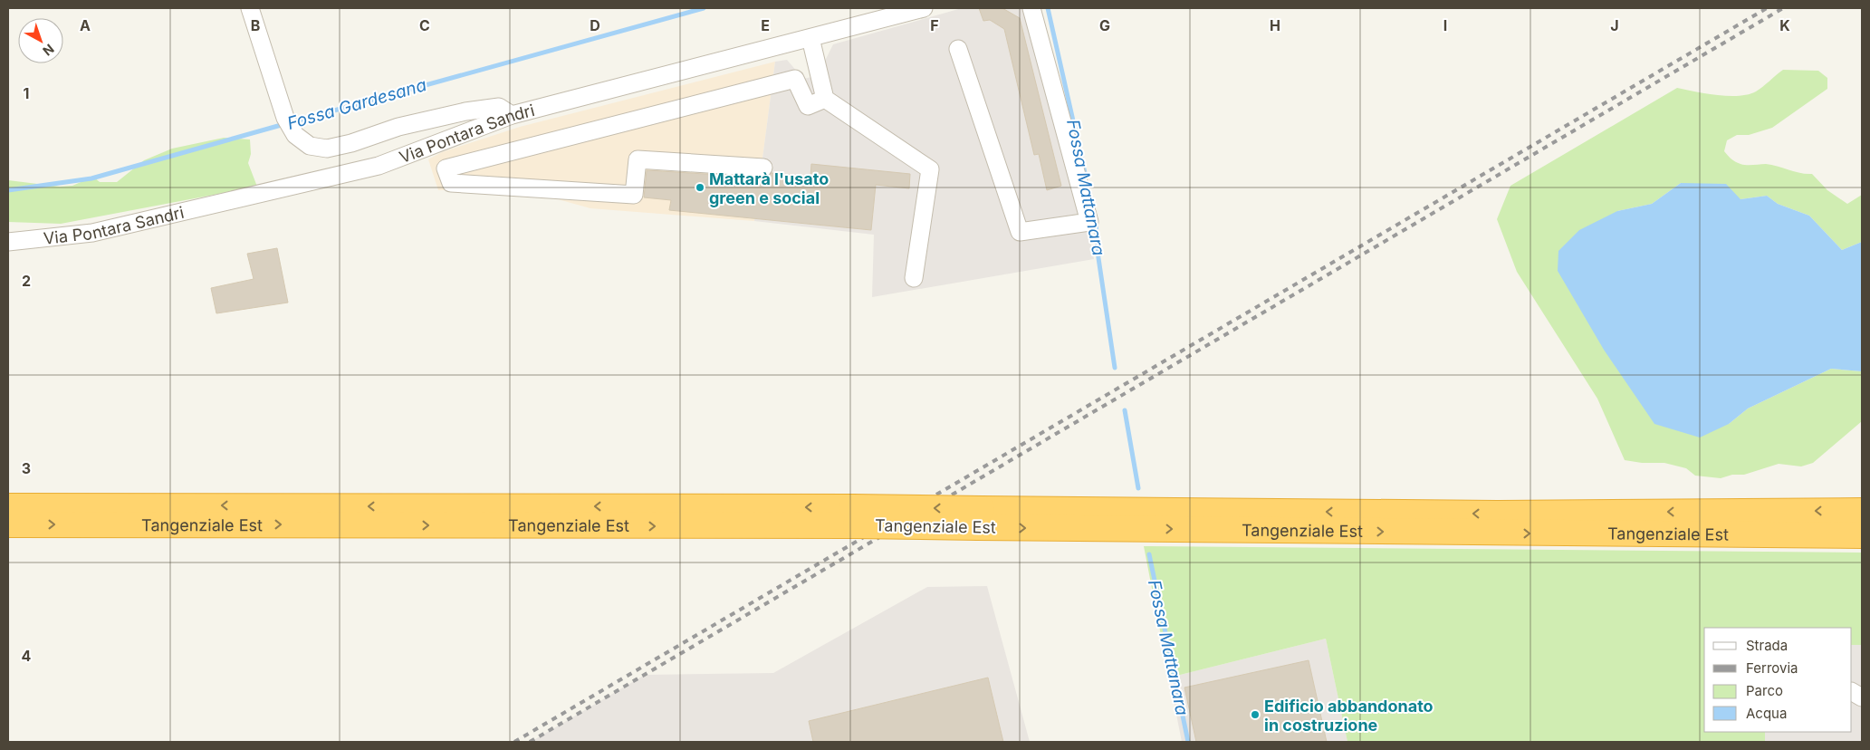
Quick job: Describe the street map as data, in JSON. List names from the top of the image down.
{
  "streets": {
    "highway": ["Tangenziale Est"],
    "street": ["Via Pontara Sandri"]
  },
  "water": ["Fossa Gardesana", "Fossa Mattanara"],
  "places": ["Mattarà l'usato green e social", "Edificio abbandonato in costruzione"],
  "legend": [
    "Strada",
    "Ferrovia",
    "Parco",
    "Acqua"
  ],
  "north": "bottom right",
  "grid": {
    "columns": [
      "A",
      "B",
      "C",
      "D",
      "E",
      "F",
      "G",
      "H",
      "I",
      "J",
      "K"
    ],
    "rows": [
      "1",
      "2",
      "3",
      "4"
    ]
  }
}
